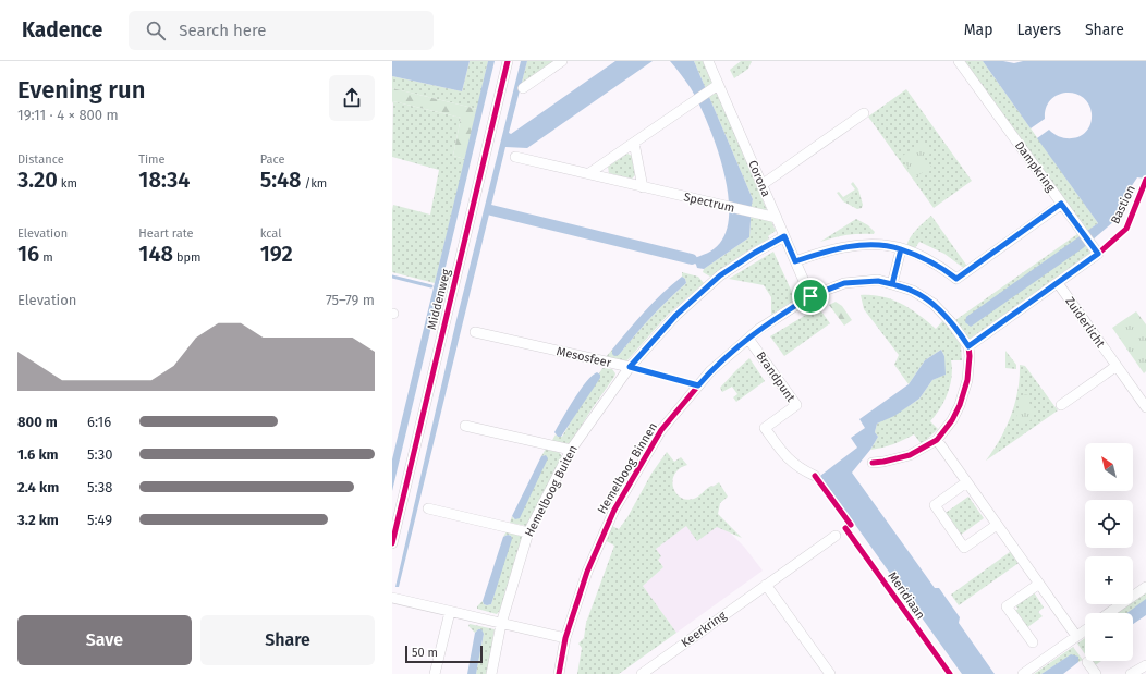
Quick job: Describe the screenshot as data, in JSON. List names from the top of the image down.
{
  "streets": {
    "street": [
      "Dampkring",
      "Corona",
      "Spectrum",
      "Middenweg",
      "Zuiderlicht",
      "Mesosfeer",
      "Brandpunt",
      "Hemelboog Binnen",
      "Hemelboog Buiten",
      "Keerkring"
    ],
    "cycle path": ["Bastion", "Meridiaan"]
  },
  "crossings": [
    ["Dampkring", "Zuiderlicht"],
    ["Corona", "Spectrum"],
    ["Corona", "Hemelboog Binnen"],
    ["Corona", "Hemelboog Buiten"],
    ["Mesosfeer", "Hemelboog Buiten"],
    ["Brandpunt", "Hemelboog Binnen"]
  ],
  "scale_bar": "50 m",
  "north": "top left",
  "page": {
    "header": "Kadence",
    "search": "Search here",
    "nav": ["Map", "Layers", "Share"],
    "heading": ["Evening run", "19:11 · 4 × 800 m"],
    "stats": [
      ["Distance", "3.20 km"],
      ["Time", "18:34"],
      ["Pace", "5:48 /km"],
      ["Elevation", "16 m"],
      ["Heart rate", "148 bpm"],
      ["kcal", "192"]
    ],
    "chart": ["Elevation", "75–79 m"],
    "list": [
      {
        "name": "800 m",
        "note": "6:16"
      },
      {
        "name": "1.6 km",
        "note": "5:30"
      },
      {
        "name": "2.4 km",
        "note": "5:38"
      },
      {
        "name": "3.2 km",
        "note": "5:49"
      }
    ],
    "map_buttons": ["+", "−"],
    "buttons": ["Save", "Share"],
    "scale": "50 m"
  }
}
